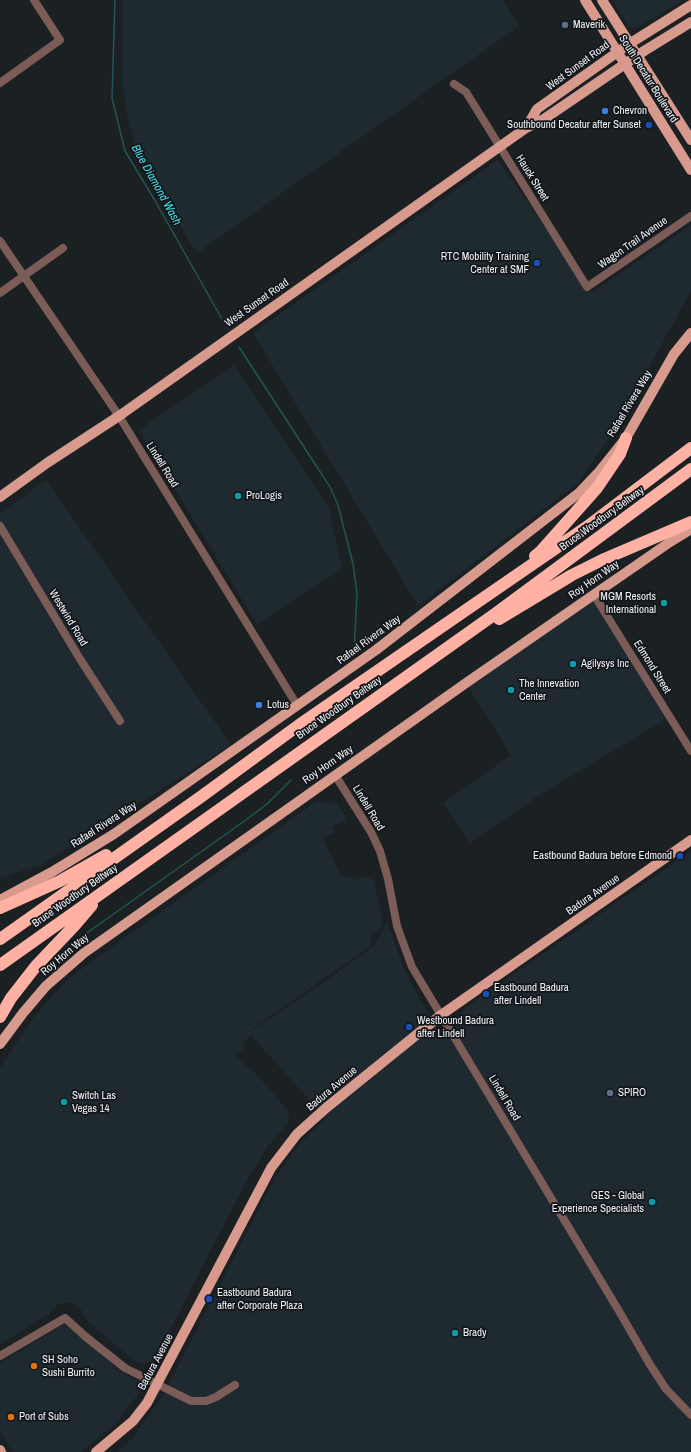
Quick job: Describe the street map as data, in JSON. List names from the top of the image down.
{
  "streets": {
    "highway": ["Bruce Woodbury Beltway"],
    "main road": [
      "West Sunset Road",
      "South Decatur Boulevard",
      "Rafael Rivera Way",
      "Roy Horn Way",
      "Badura Avenue"
    ],
    "street": [
      "Hauck Street",
      "Wagon Trail Avenue",
      "Lindell Road",
      "Westwind Road",
      "Edmond Street"
    ]
  },
  "crossings": [
    ["West Sunset Road", "South Decatur Boulevard"],
    ["West Sunset Road", "Hauck Street"],
    ["West Sunset Road", "Lindell Road"],
    ["Hauck Street", "Wagon Trail Avenue"],
    ["Rafael Rivera Way", "Lindell Road"],
    ["Lindell Road", "Roy Horn Way"],
    ["Lindell Road", "Badura Avenue"],
    ["Roy Horn Way", "Edmond Street"]
  ],
  "water": ["Blue Diamond Wash"],
  "places": [
    "Maverik",
    "Chevron",
    "Southbound Decatur after Sunset",
    "RTC Mobility Training Center at SMF",
    "ProLogis",
    "MGM Resorts International",
    "Agilysys Inc",
    "The Innevation Center",
    "Lotus",
    "Eastbound Badura before Edmond",
    "Eastbound Badura after Lindell",
    "Westbound Badura after Lindell",
    "SPIRO",
    "Switch Las Vegas 14",
    "GES - Global Experience Specialists",
    "Eastbound Badura after Corporate Plaza",
    "Brady",
    "SH Soho Sushi Burrito",
    "Port of Subs"
  ]
}
